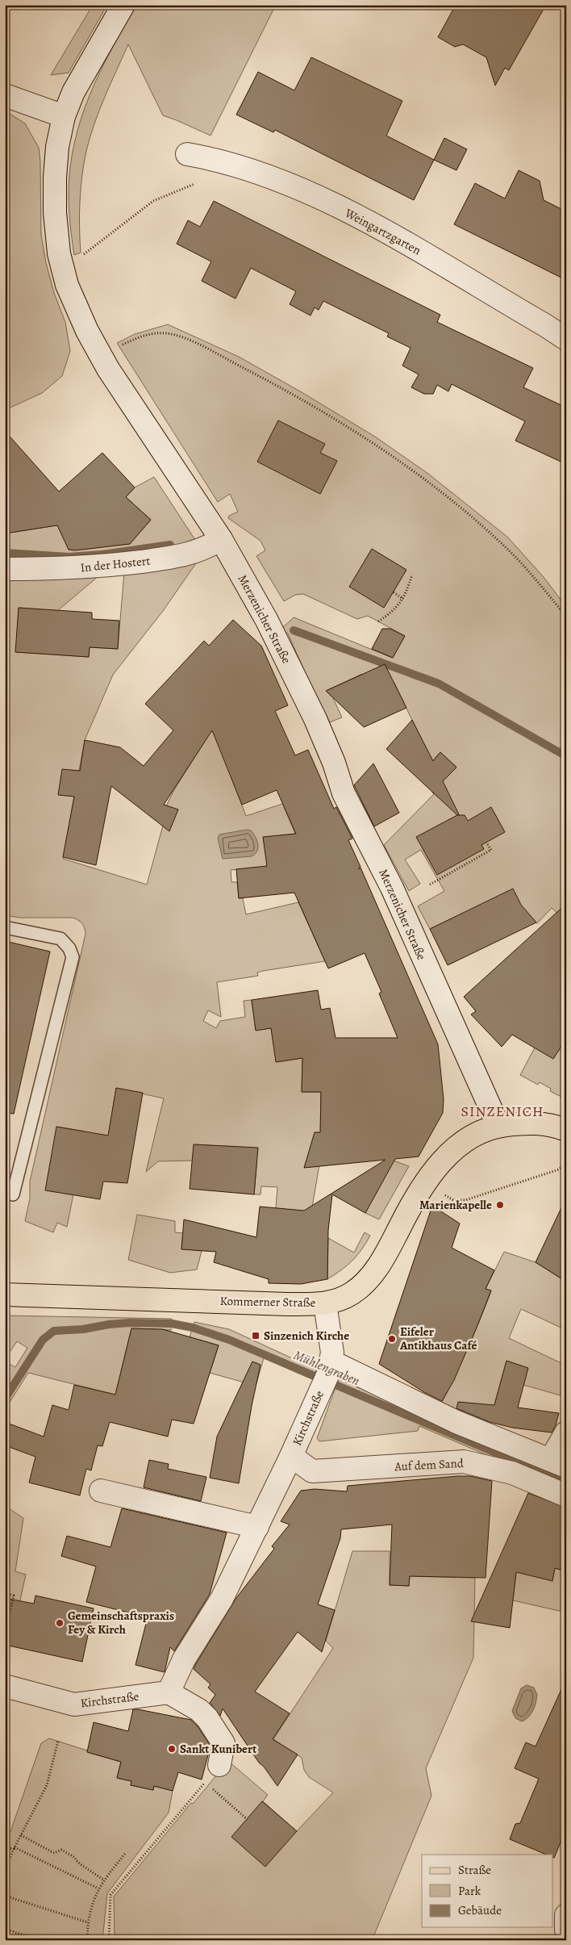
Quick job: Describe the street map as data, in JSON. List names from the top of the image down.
{
  "streets": {
    "main road": ["Kommerner Straße"],
    "street": [
      "Weingartzgarten",
      "In der Hostert",
      "Merzenicher Straße",
      "Kirchstraße",
      "Auf dem Sand"
    ]
  },
  "crossings": [
    ["In der Hostert", "Merzenicher Straße"],
    ["Merzenicher Straße", "Kommerner Straße"],
    ["Kommerner Straße", "Kirchstraße"],
    ["Kirchstraße", "Auf dem Sand"]
  ],
  "districts": ["SINZENICH"],
  "water": ["Mühlengraben"],
  "places": {
    "other": [
      "Marienkapelle",
      "Eifeler Antikhaus Café",
      "Gemeinschaftspraxis Fey & Kirch",
      "Sankt Kunibert"
    ],
    "transit": ["Sinzenich Kirche"]
  },
  "legend": ["Straße", "Park", "Gebäude"]
}
